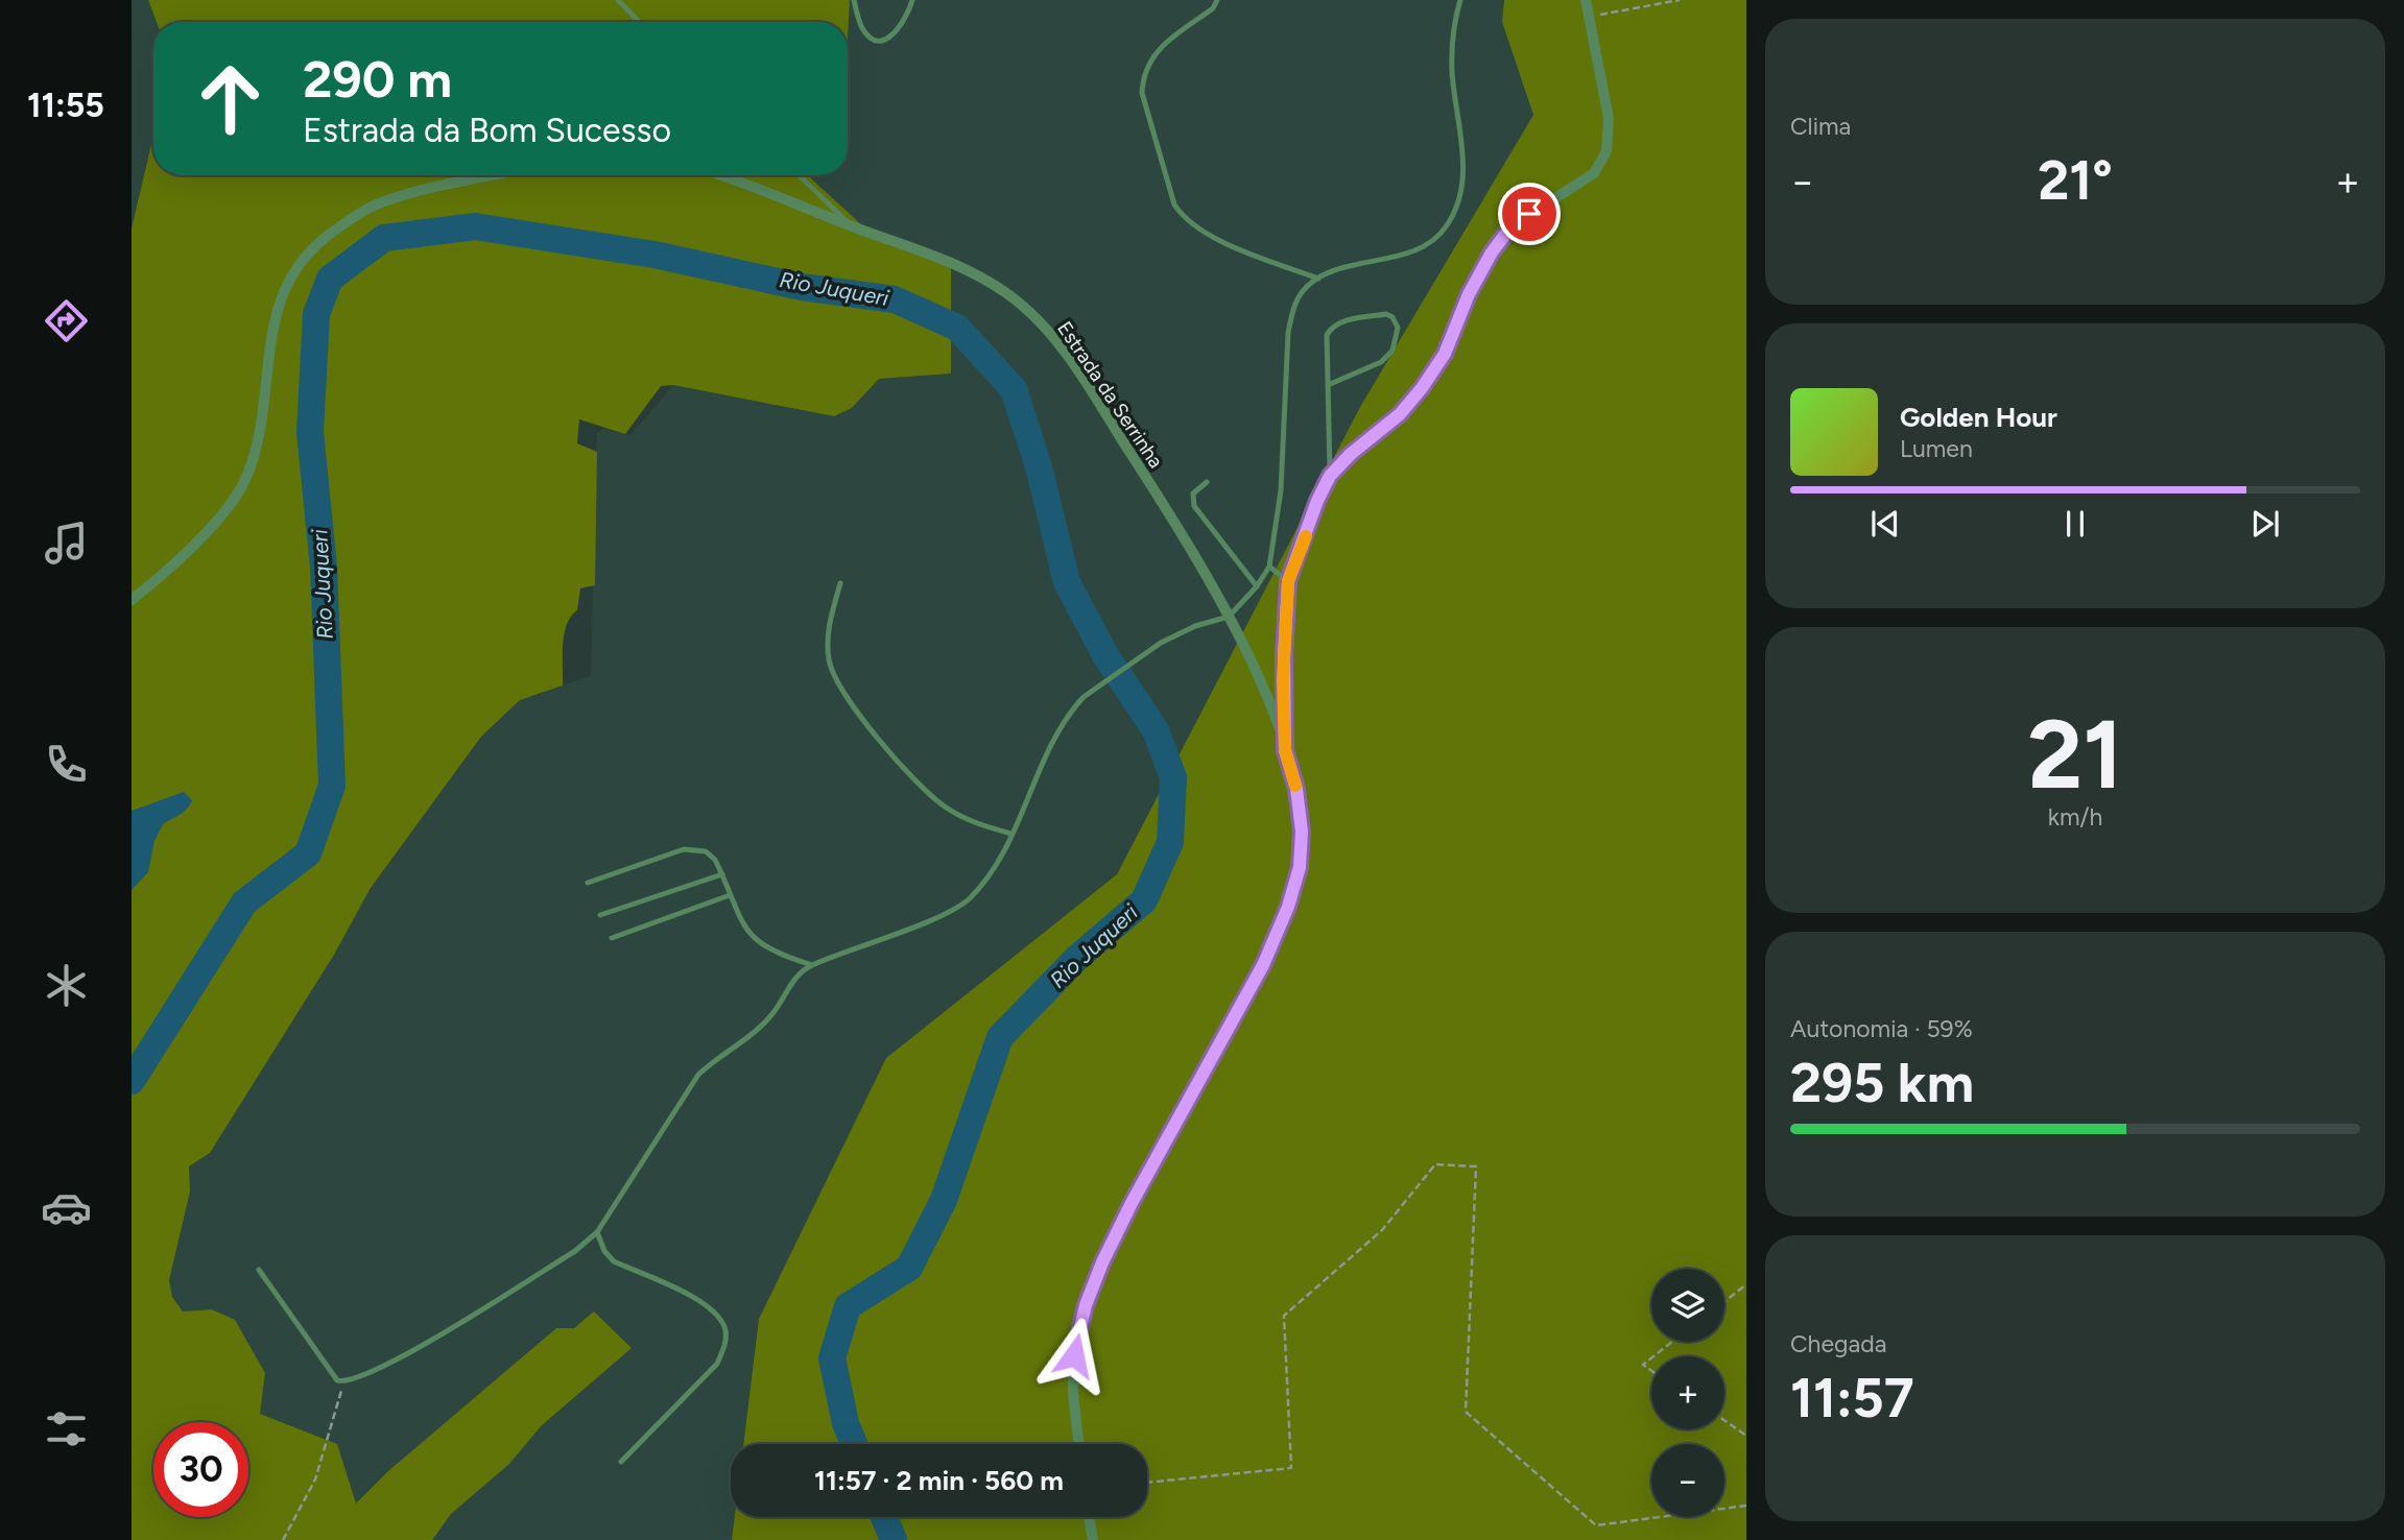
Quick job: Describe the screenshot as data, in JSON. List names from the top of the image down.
{
  "streets": {
    "street": ["Estrada da Serrinha"]
  },
  "water": ["Rio Juqueri"],
  "page": {
    "tabs": "11:55",
    "tile": [
      "Clima",
      ["21", "km/h"],
      ["Autonomia · 59%", "295 km"],
      ["Chegada", "11:57"]
    ],
    "turn": ["290 m", "Estrada da Bom Sucesso"],
    "heat": ["−", "21°", "+"],
    "song": ["Golden Hour", "Lumen"],
    "map_buttons": ["+", "−"],
    "limit": "30",
    "trip": "11:57 · 2 min · 560 m"
  }
}
